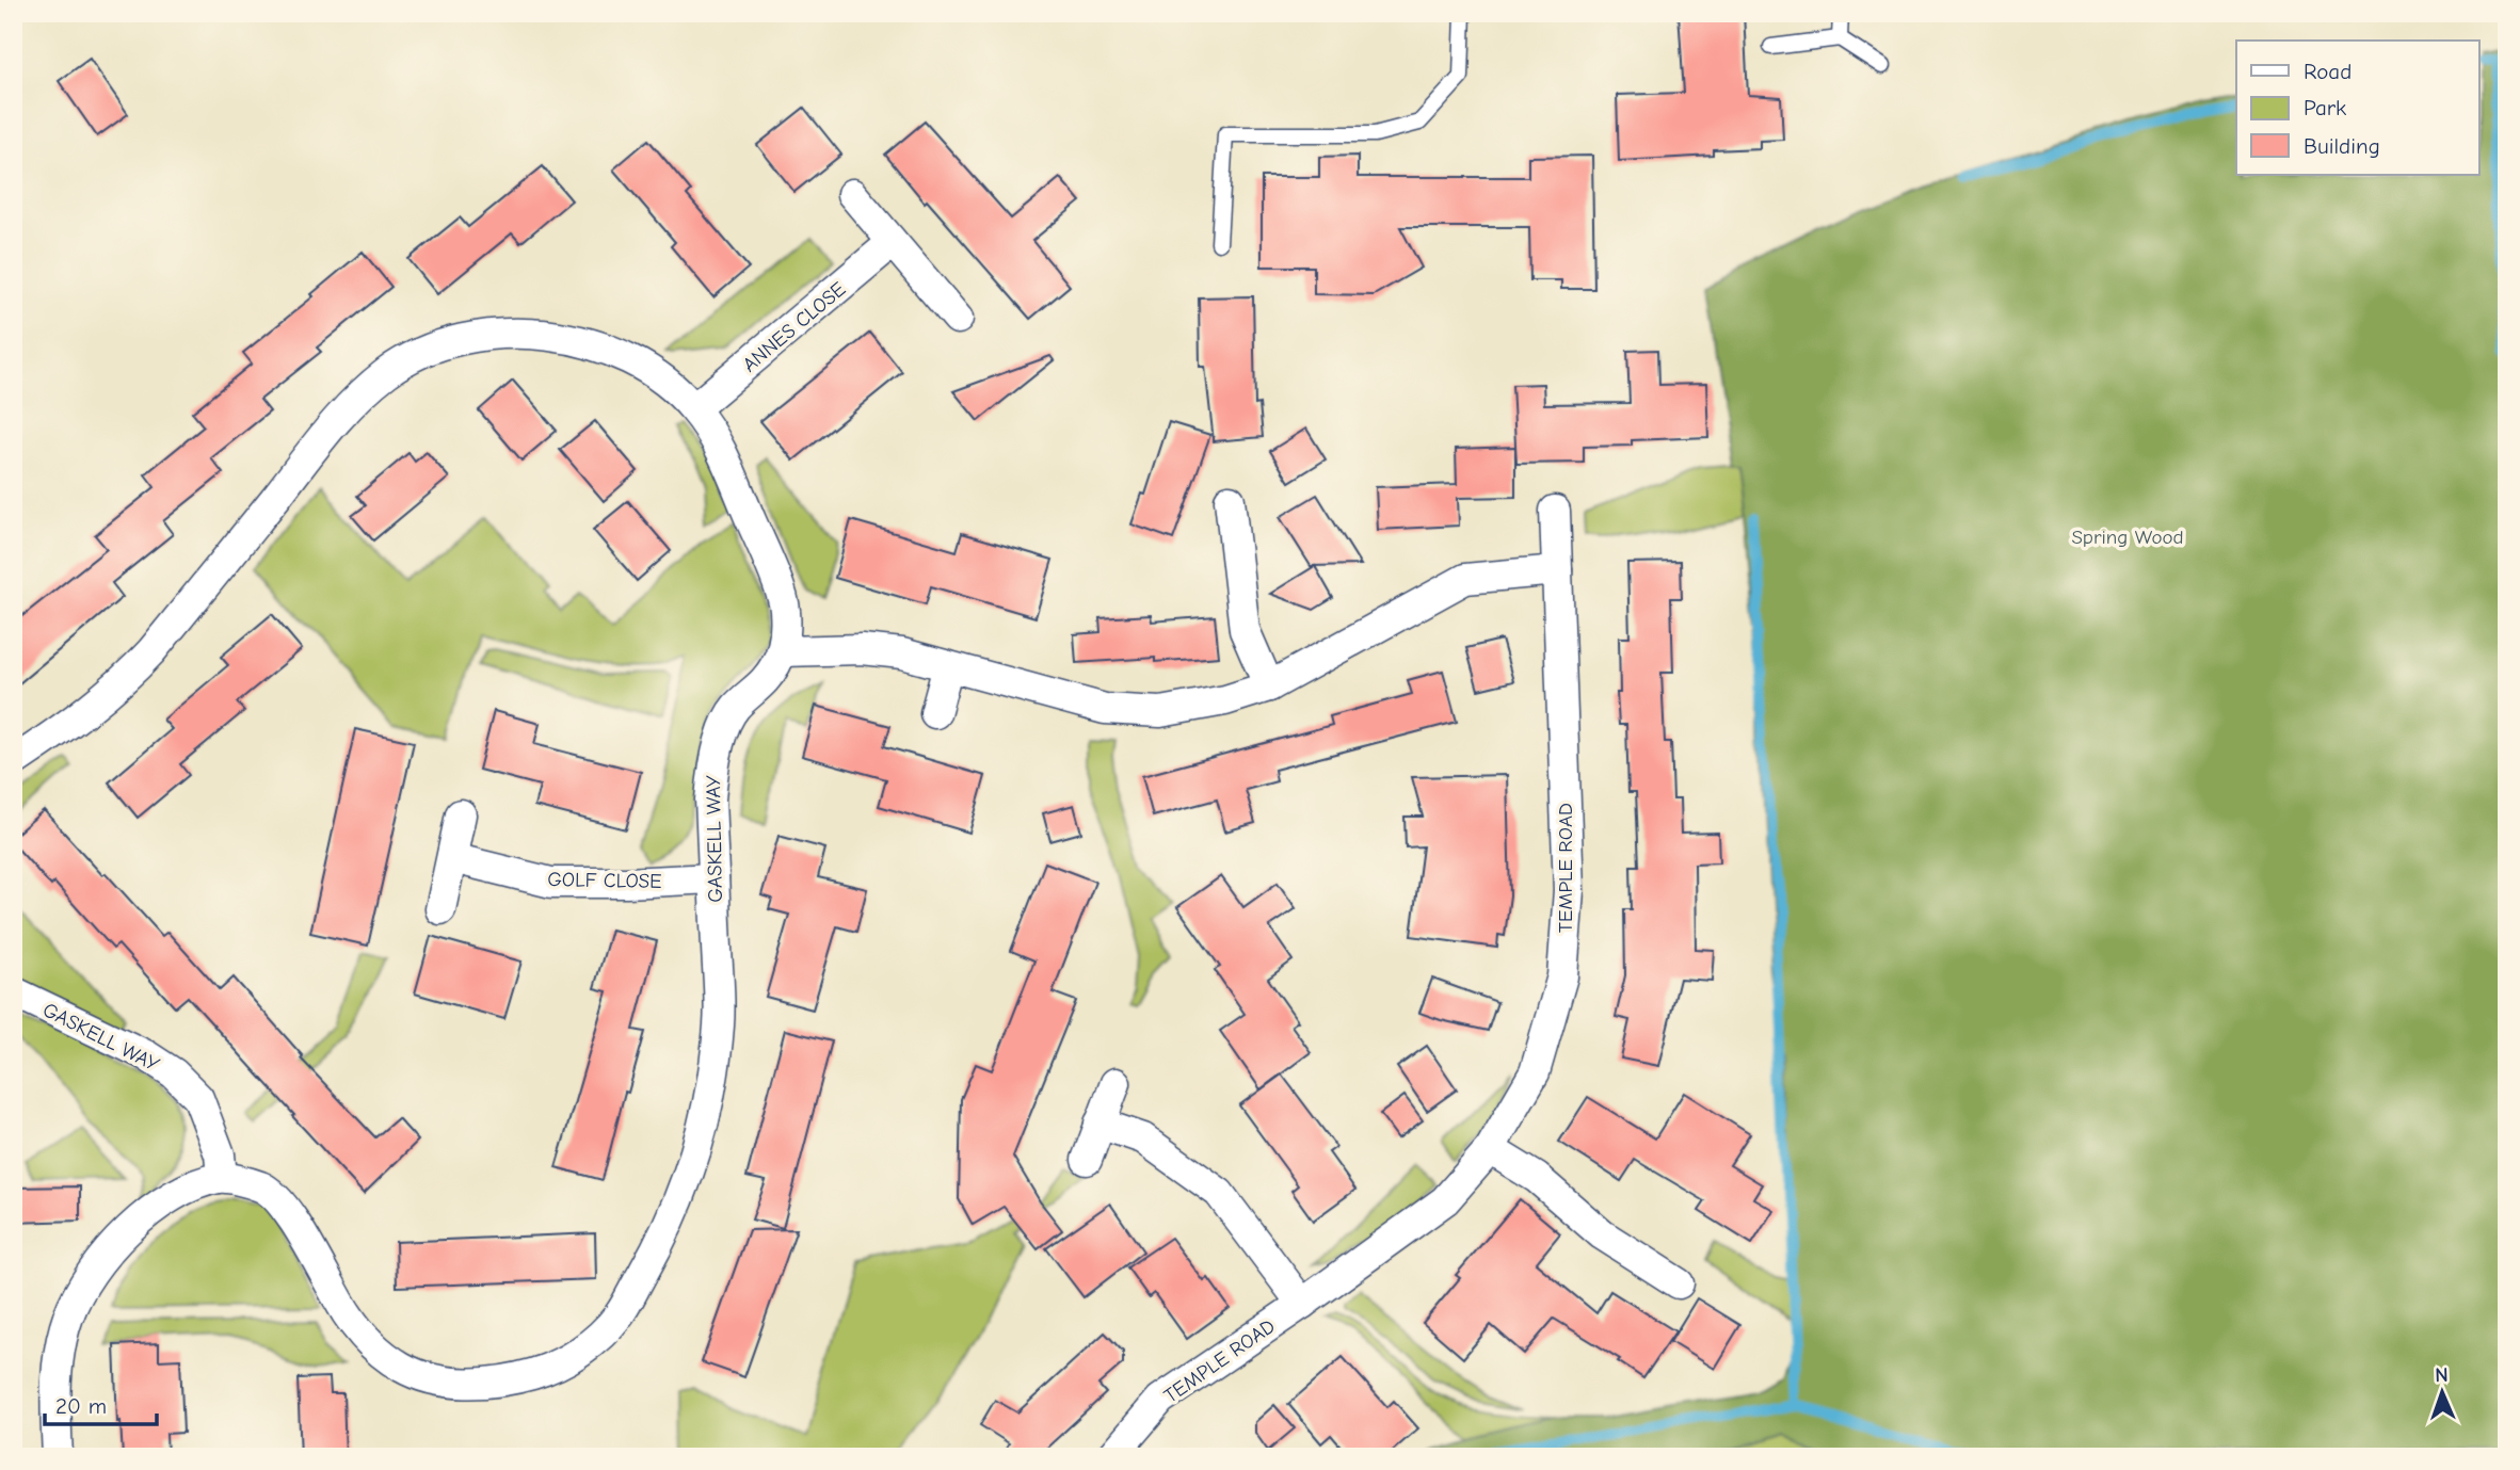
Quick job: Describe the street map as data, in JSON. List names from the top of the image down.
{
  "streets": {
    "street": [
      "ANNES CLOSE",
      "GASKELL WAY",
      "TEMPLE ROAD",
      "GOLF CLOSE"
    ]
  },
  "crossings": [
    ["ANNES CLOSE", "GASKELL WAY"],
    ["GASKELL WAY", "GOLF CLOSE"]
  ],
  "parks": ["Spring Wood"],
  "legend": ["Road", "Park", "Building"],
  "scale_bar": "20 m",
  "north": "top"
}
